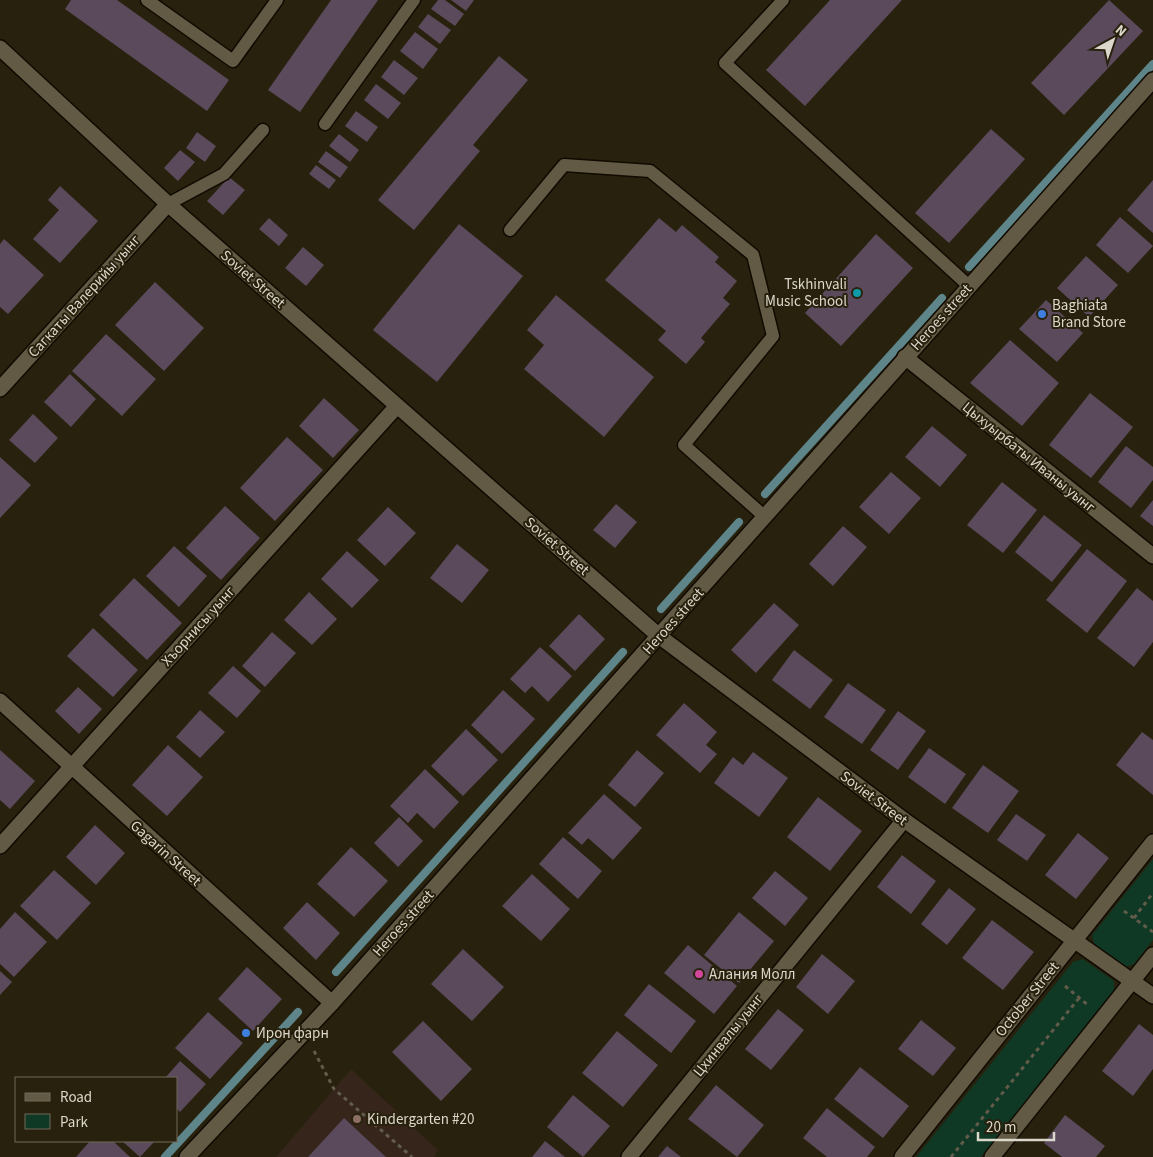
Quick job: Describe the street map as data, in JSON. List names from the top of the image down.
{
  "streets": {
    "street": [
      "Soviet Street",
      "Сагкаты Валерийы уынг",
      "Heroes street",
      "Цыхуырбаты Иваны уынг",
      "Хъорнисы уынг",
      "Gagarin Street",
      "October Street",
      "Цхинвалы уынг"
    ]
  },
  "crossings": [
    ["Soviet Street", "Сагкаты Валерийы уынг"],
    ["Soviet Street", "Heroes street"],
    ["Soviet Street", "Хъорнисы уынг"],
    ["Soviet Street", "October Street"],
    ["Soviet Street", "Цхинвалы уынг"],
    ["Heroes street", "Цыхуырбаты Иваны уынг"],
    ["Heroes street", "Gagarin Street"],
    ["Хъорнисы уынг", "Gagarin Street"]
  ],
  "places": [
    "Tskhinvali Music School",
    "Baghiata Brand Store",
    "Алания Молл",
    "Ирон фарн",
    "Kindergarten #20"
  ],
  "legend": ["Road", "Park"],
  "scale_bar": "20 m",
  "north": "top right"
}
